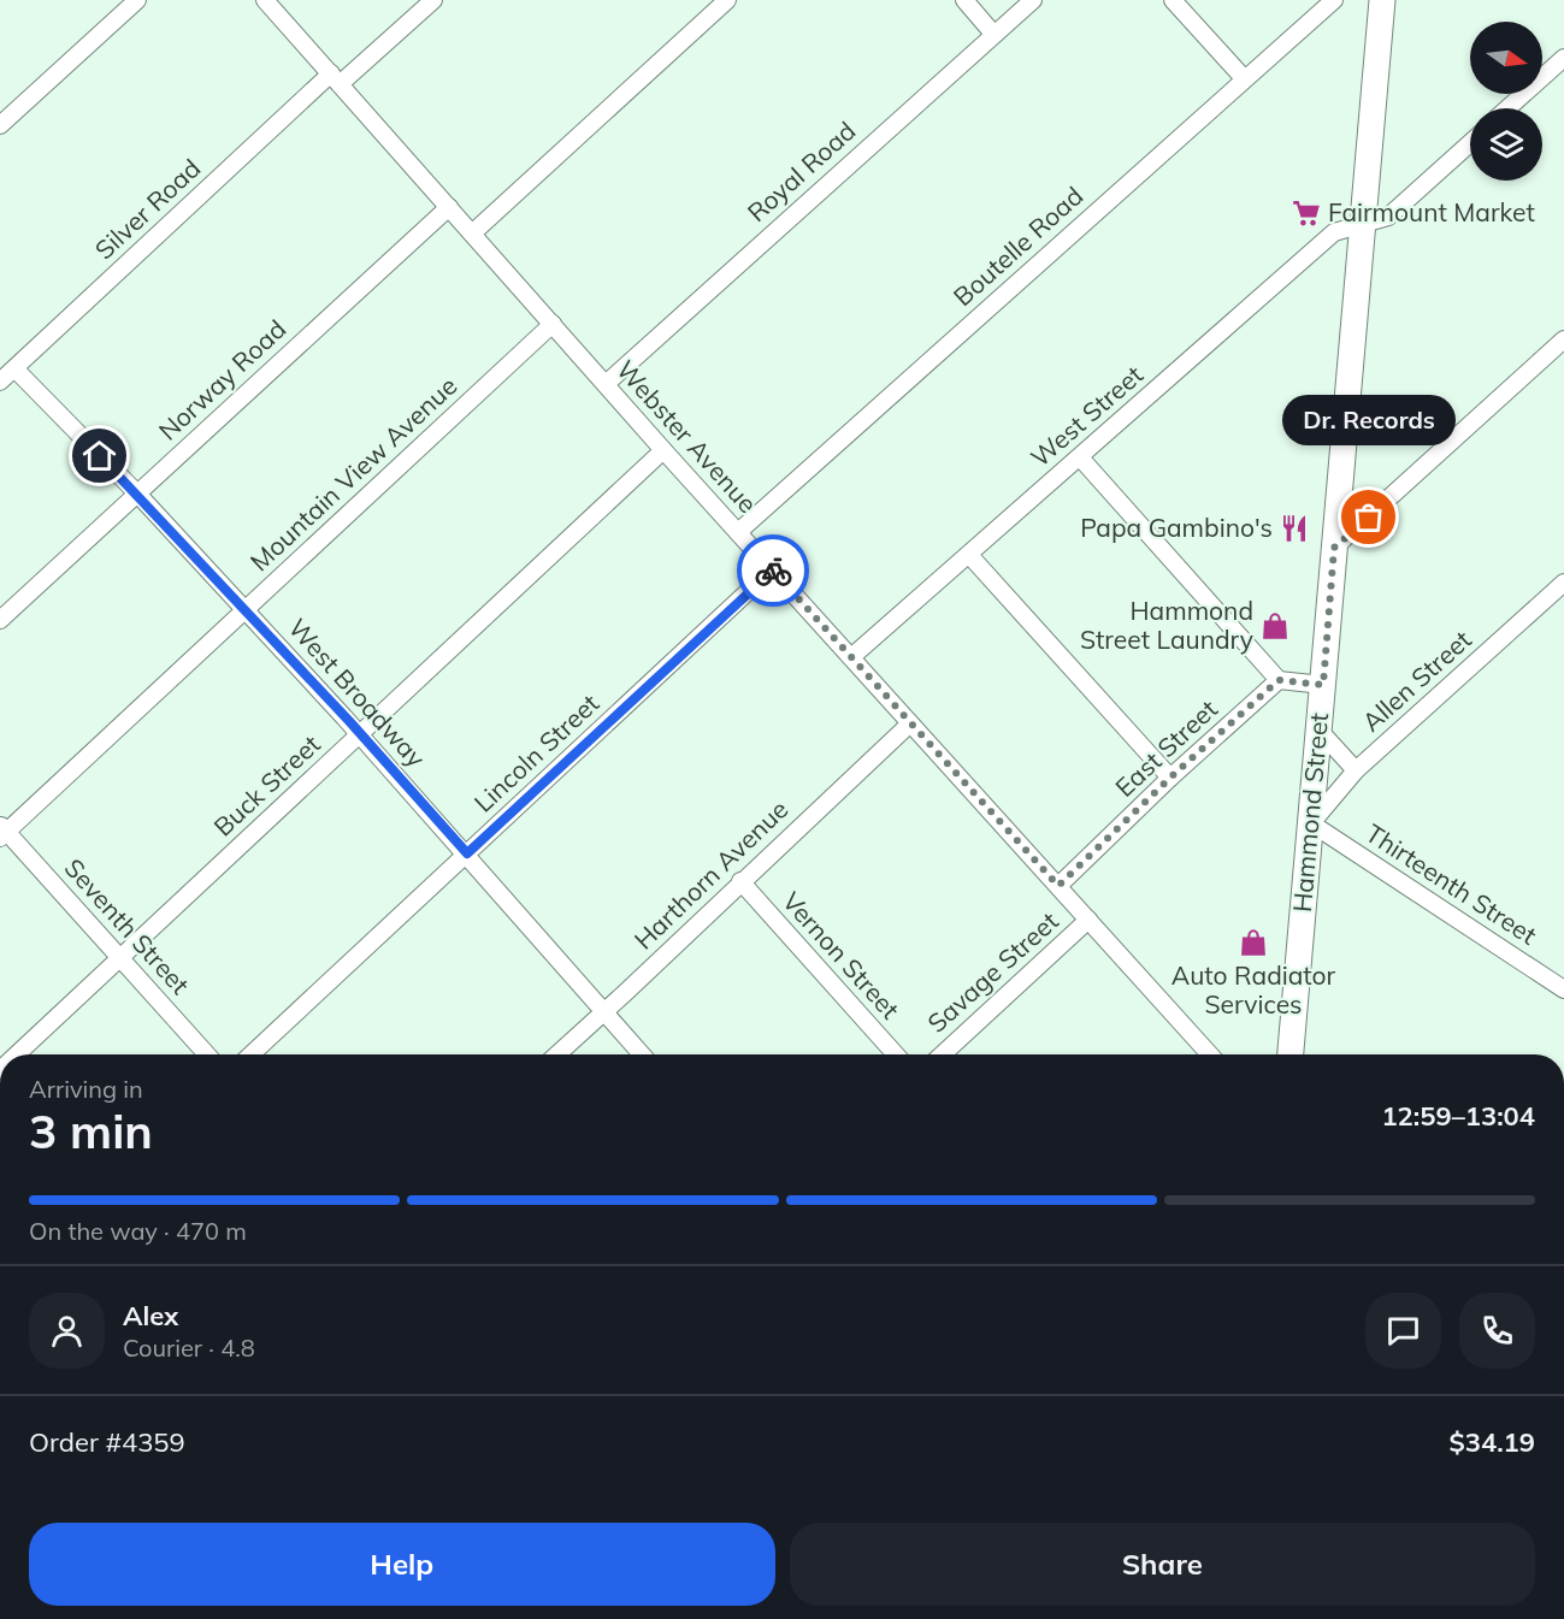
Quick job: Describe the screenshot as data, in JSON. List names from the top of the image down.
{
  "streets": {
    "main road": ["Hammond Street"],
    "street": [
      "Royal Road",
      "Silver Road",
      "Boutelle Road",
      "Norway Road",
      "West Street",
      "Webster Avenue",
      "Mountain View Avenue",
      "Allen Street",
      "West Broadway",
      "East Street",
      "Lincoln Street",
      "Buck Street",
      "Harthorn Avenue",
      "Thirteenth Street",
      "Seventh Street",
      "Vernon Street",
      "Savage Street"
    ]
  },
  "crossings": [
    ["Royal Road", "Webster Avenue"],
    ["Silver Road", "Webster Avenue"],
    ["Silver Road", "West Broadway"],
    ["Boutelle Road", "Webster Avenue"],
    ["Norway Road", "Webster Avenue"],
    ["Norway Road", "West Broadway"],
    ["West Street", "Webster Avenue"],
    ["West Street", "Hammond Street"],
    ["Webster Avenue", "Mountain View Avenue"],
    ["Webster Avenue", "East Street"],
    ["Webster Avenue", "Lincoln Street"],
    ["Webster Avenue", "Buck Street"],
    ["Webster Avenue", "Harthorn Avenue"],
    ["Webster Avenue", "Savage Street"],
    ["Mountain View Avenue", "West Broadway"],
    ["Mountain View Avenue", "Seventh Street"],
    ["Allen Street", "Hammond Street"],
    ["Allen Street", "Thirteenth Street"],
    ["West Broadway", "Lincoln Street"],
    ["West Broadway", "Buck Street"],
    ["West Broadway", "Harthorn Avenue"],
    ["Buck Street", "Seventh Street"],
    ["Hammond Street", "Thirteenth Street"],
    ["Harthorn Avenue", "Vernon Street"]
  ],
  "places": {
    "supermarket": ["Fairmount Market"],
    "other": ["Dr. Records"],
    "restaurant": ["Papa Gambino's"],
    "shop": ["Hammond Street Laundry", "Auto Radiator Services"]
  },
  "north": "right",
  "page": {
    "bubble": "Dr. Records",
    "heading": ["3 min", "Arriving in", "12:59–13:04"],
    "panel": [
      "Alex",
      "Courier · 4.8",
      "Order #4359",
      "$34.19"
    ],
    "bar": "On the way · 470 m",
    "buttons": ["Help", "Share"]
  }
}
